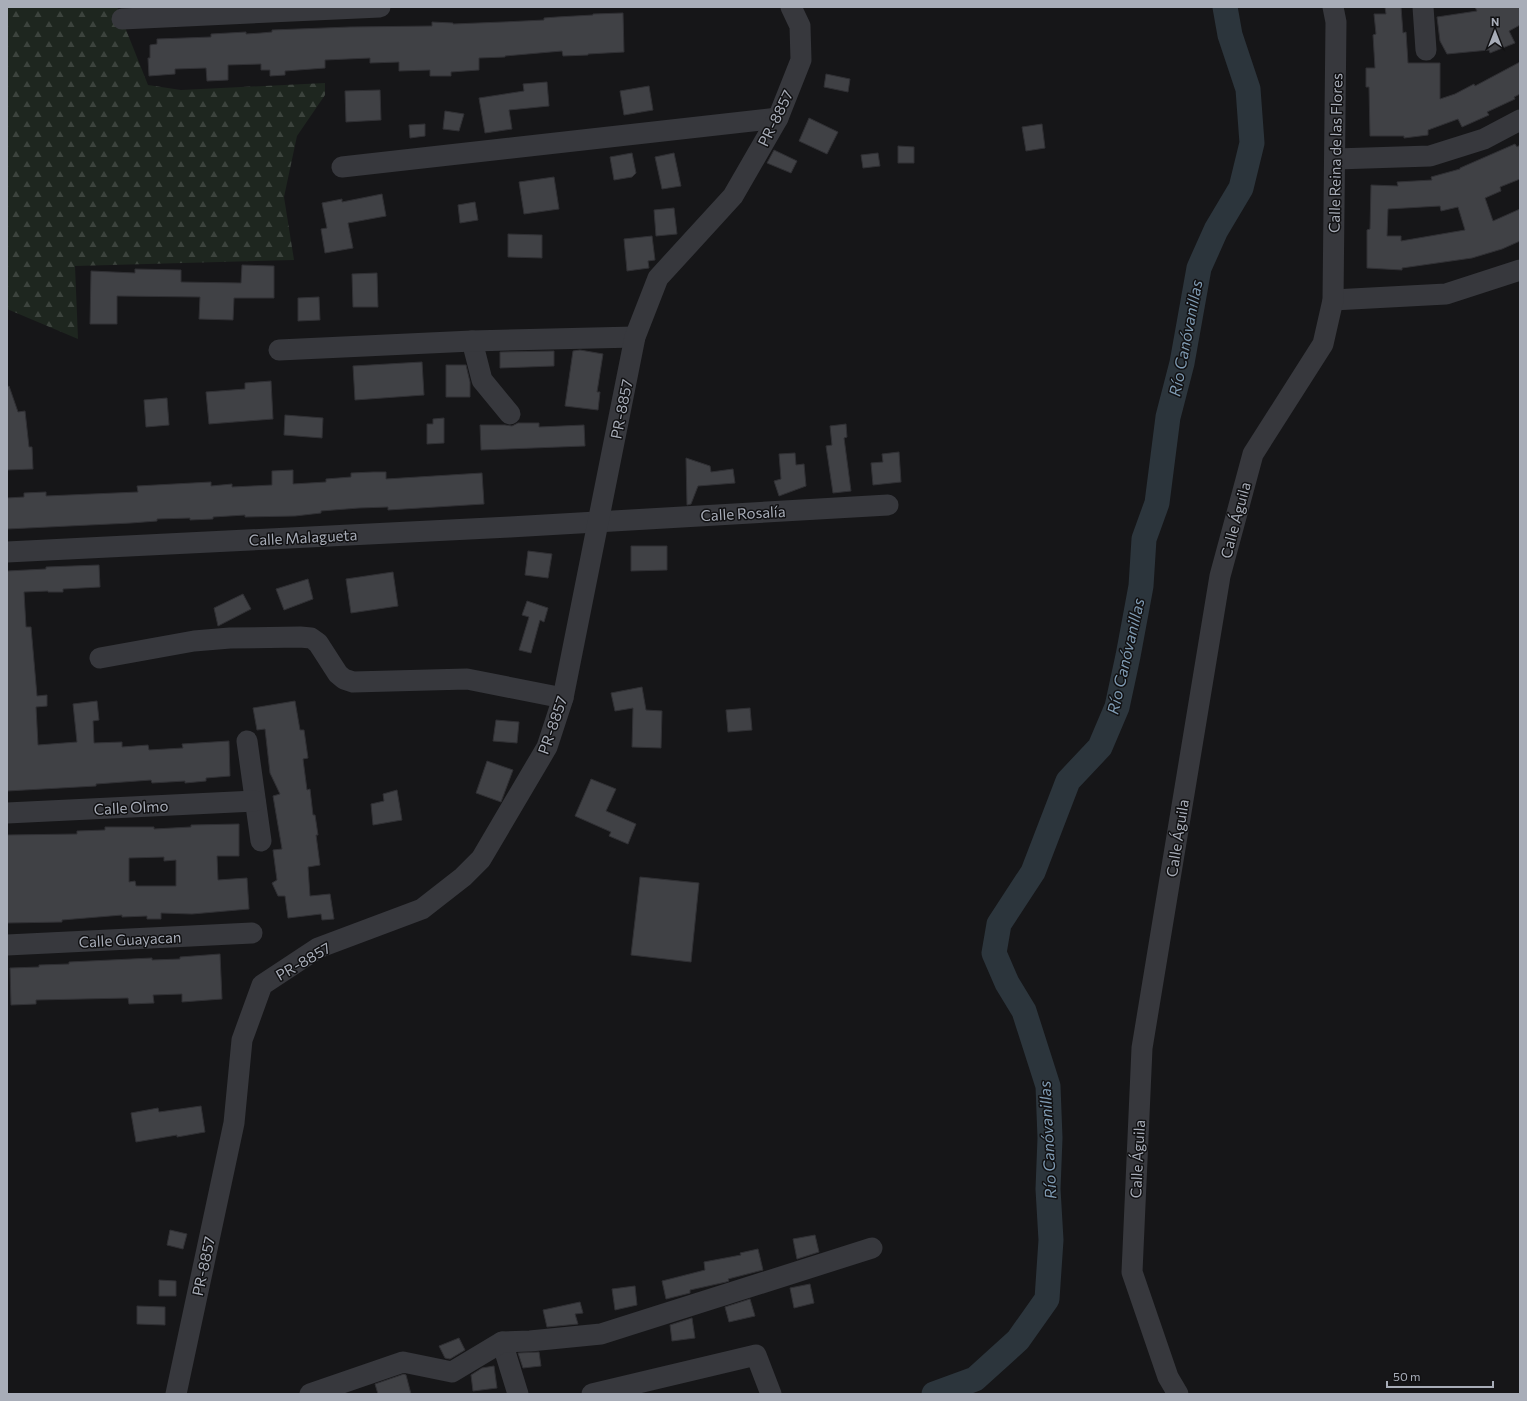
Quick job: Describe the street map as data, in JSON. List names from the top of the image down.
{
  "streets": {
    "street": [
      "PR-8857",
      "Calle Reina de las Flores",
      "Calle Rosalía",
      "Calle Águila",
      "Calle Malagueta",
      "Calle Olmo",
      "Calle Guayacan"
    ]
  },
  "crossings": [
    ["PR-8857", "Calle Rosalía"],
    ["PR-8857", "Calle Malagueta"],
    ["Calle Reina de las Flores", "Calle Águila"],
    ["Calle Rosalía", "Calle Malagueta"]
  ],
  "water": ["Río Canóvanillas"],
  "scale_bar": "50 m",
  "north": "top"
}
